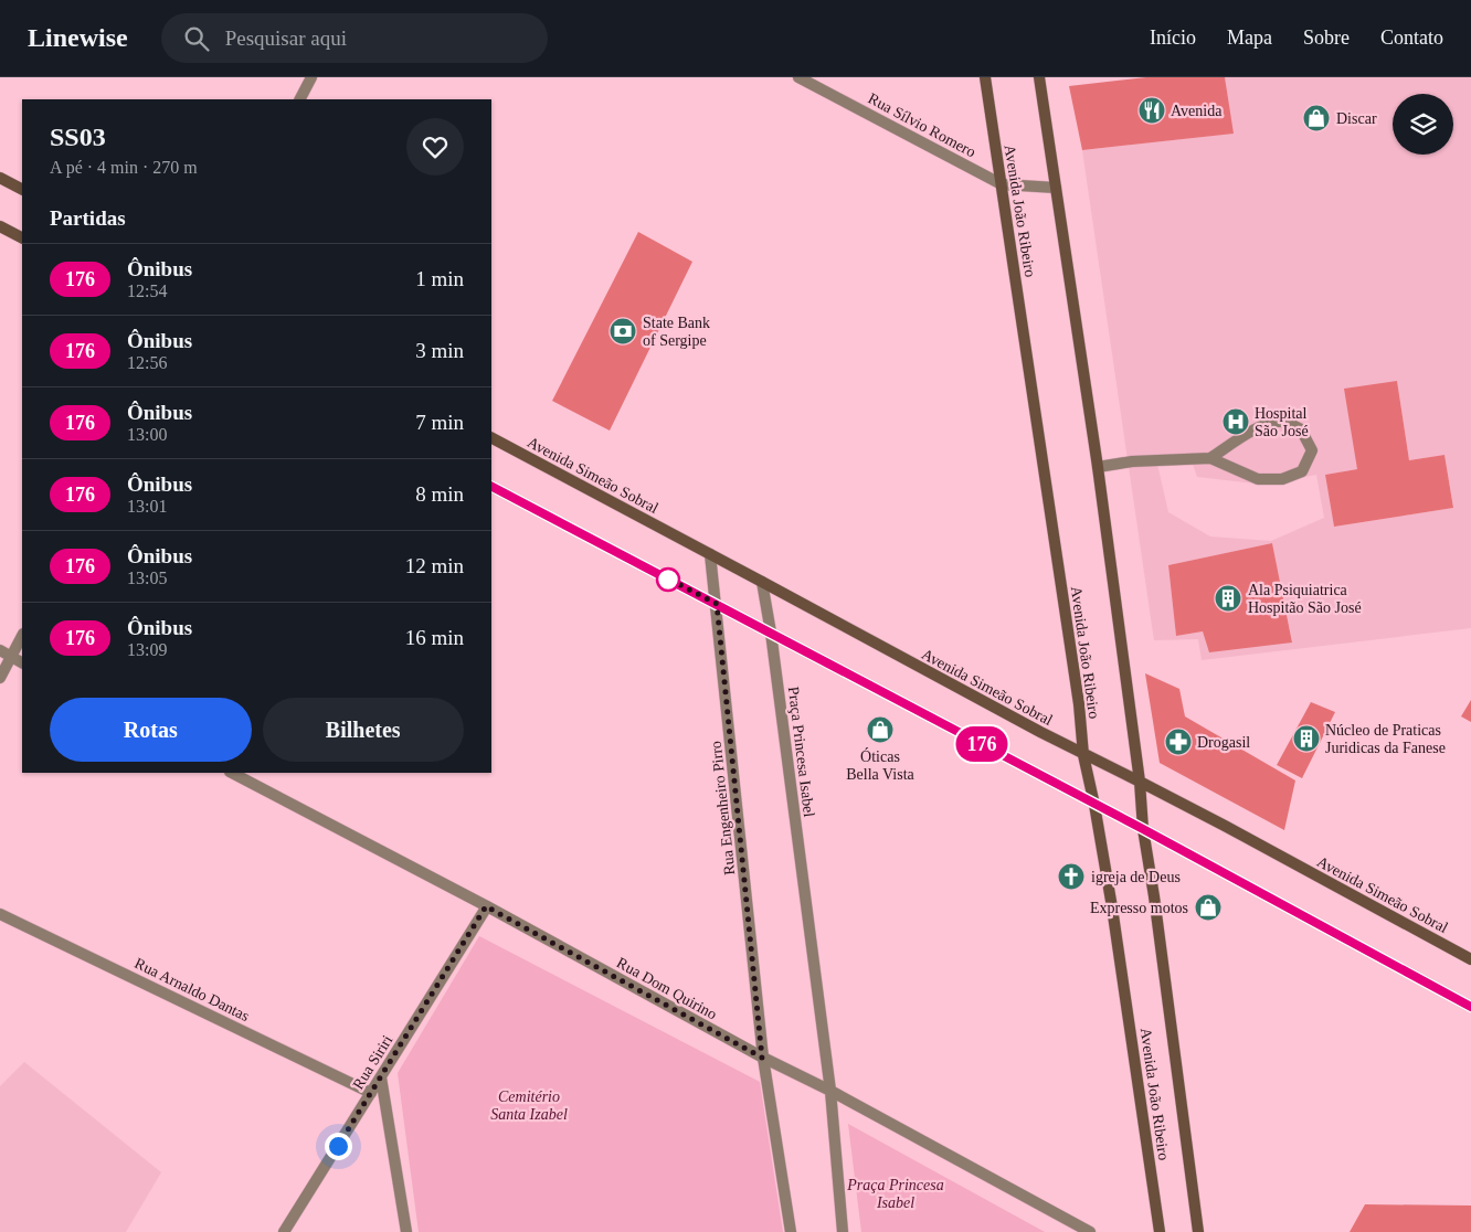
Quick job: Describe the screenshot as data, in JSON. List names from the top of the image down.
{
  "streets": {
    "main road": ["Avenida João Ribeiro", "Avenida Simeão Sobral"],
    "street": [
      "Rua Sílvio Romero",
      "Praça Princesa Isabel",
      "Rua Engenheiro Pirro",
      "Rua Dom Quirino",
      "Rua Arnaldo Dantas",
      "Rua Siriri"
    ]
  },
  "crossings": [
    ["Rua Sílvio Romero", "Avenida João Ribeiro"],
    ["Avenida João Ribeiro", "Avenida Simeão Sobral"],
    ["Avenida Simeão Sobral", "Praça Princesa Isabel"],
    ["Avenida Simeão Sobral", "Rua Engenheiro Pirro"],
    ["Praça Princesa Isabel", "Rua Dom Quirino"],
    ["Rua Engenheiro Pirro", "Rua Dom Quirino"],
    ["Rua Dom Quirino", "Rua Siriri"],
    ["Rua Arnaldo Dantas", "Rua Siriri"]
  ],
  "parks": ["Cemitério Santa Izabel", "Praça Princesa Isabel"],
  "places": {
    "restaurant": ["Avenida"],
    "shop": ["Discar", "Óticas Bella Vista", "Expresso motos"],
    "bank": ["State Bank of Sergipe"],
    "hospital": ["Hospital São José"],
    "building": ["Ala Psiquiatrica Hospitão São José", "Núcleo de Praticas Juridicas da Fanese"],
    "pharmacy": ["Drogasil"],
    "church": ["igreja de Deus"]
  },
  "lines": ["bus line 176"],
  "page": {
    "header": "Linewise",
    "search": "Pesquisar aqui",
    "nav": [
      "Início",
      "Mapa",
      "Sobre",
      "Contato"
    ],
    "on_map": "176",
    "heading": [
      ["SS03", "A pé · 4 min · 270 m"],
      "Partidas"
    ],
    "list": [
      {
        "mark": "176",
        "name": "Ônibus",
        "note": "12:54",
        "value": "1 min"
      },
      {
        "mark": "176",
        "name": "Ônibus",
        "note": "12:56",
        "value": "3 min"
      },
      {
        "mark": "176",
        "name": "Ônibus",
        "note": "13:00",
        "value": "7 min"
      },
      {
        "mark": "176",
        "name": "Ônibus",
        "note": "13:01",
        "value": "8 min"
      },
      {
        "mark": "176",
        "name": "Ônibus",
        "note": "13:05",
        "value": "12 min"
      },
      {
        "mark": "176",
        "name": "Ônibus",
        "note": "13:09",
        "value": "16 min"
      }
    ],
    "buttons": ["Rotas", "Bilhetes"]
  }
}
